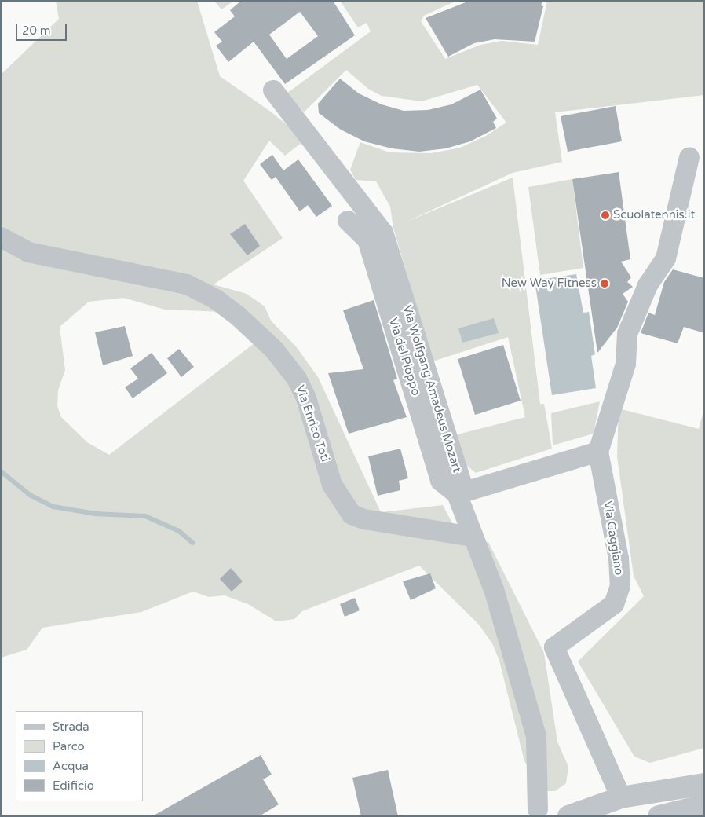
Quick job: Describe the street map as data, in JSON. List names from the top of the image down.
{
  "streets": {
    "street": [
      "Via del Pioppo",
      "Via Wolfgang Amadeus Mozart",
      "Via Enrico Toti",
      "Via Gaggiano"
    ]
  },
  "crossings": [
    ["Via del Pioppo", "Via Wolfgang Amadeus Mozart"],
    ["Via Wolfgang Amadeus Mozart", "Via Enrico Toti"]
  ],
  "places": ["Scuolatennis.it", "New Way Fitness"],
  "legend": [
    "Strada",
    "Parco",
    "Acqua",
    "Edificio"
  ],
  "scale_bar": "20 m"
}
